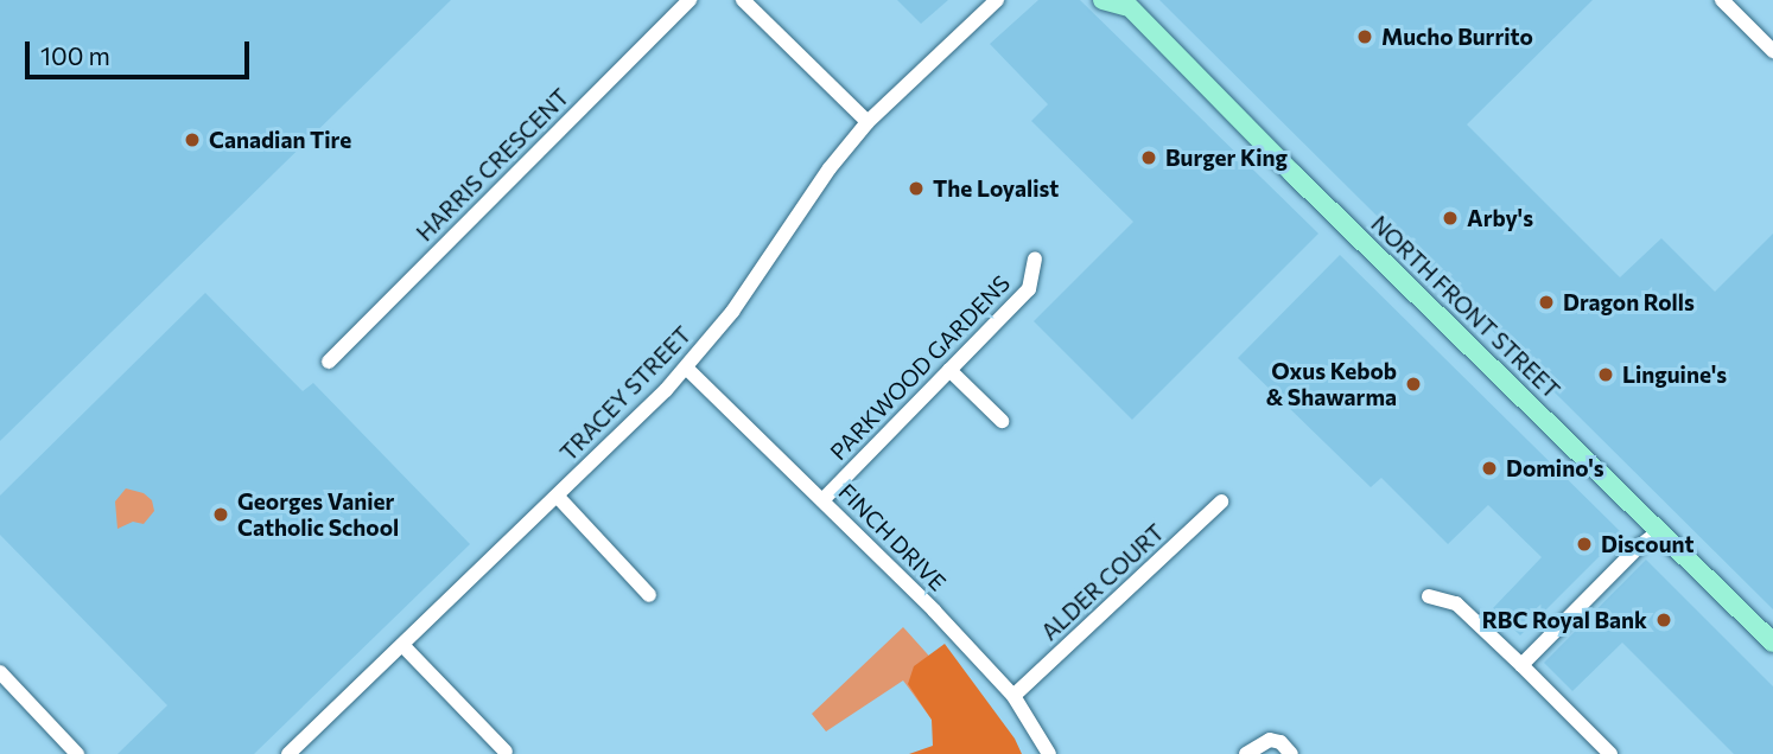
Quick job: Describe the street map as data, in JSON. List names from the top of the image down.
{
  "streets": {
    "main road": ["NORTH FRONT STREET"],
    "street": [
      "HARRIS CRESCENT",
      "PARKWOOD GARDENS",
      "TRACEY STREET",
      "FINCH DRIVE",
      "ALDER COURT"
    ]
  },
  "crossings": [
    ["PARKWOOD GARDENS", "FINCH DRIVE"],
    ["TRACEY STREET", "FINCH DRIVE"],
    ["FINCH DRIVE", "ALDER COURT"]
  ],
  "places": [
    "Mucho Burrito",
    "Canadian Tire",
    "Burger King",
    "The Loyalist",
    "Arby's",
    "Dragon Rolls",
    "Linguine's",
    "Oxus Kebob & Shawarma",
    "Domino's",
    "Georges Vanier Catholic School",
    "Discount",
    "RBC Royal Bank"
  ],
  "scale_bar": "100 m"
}
